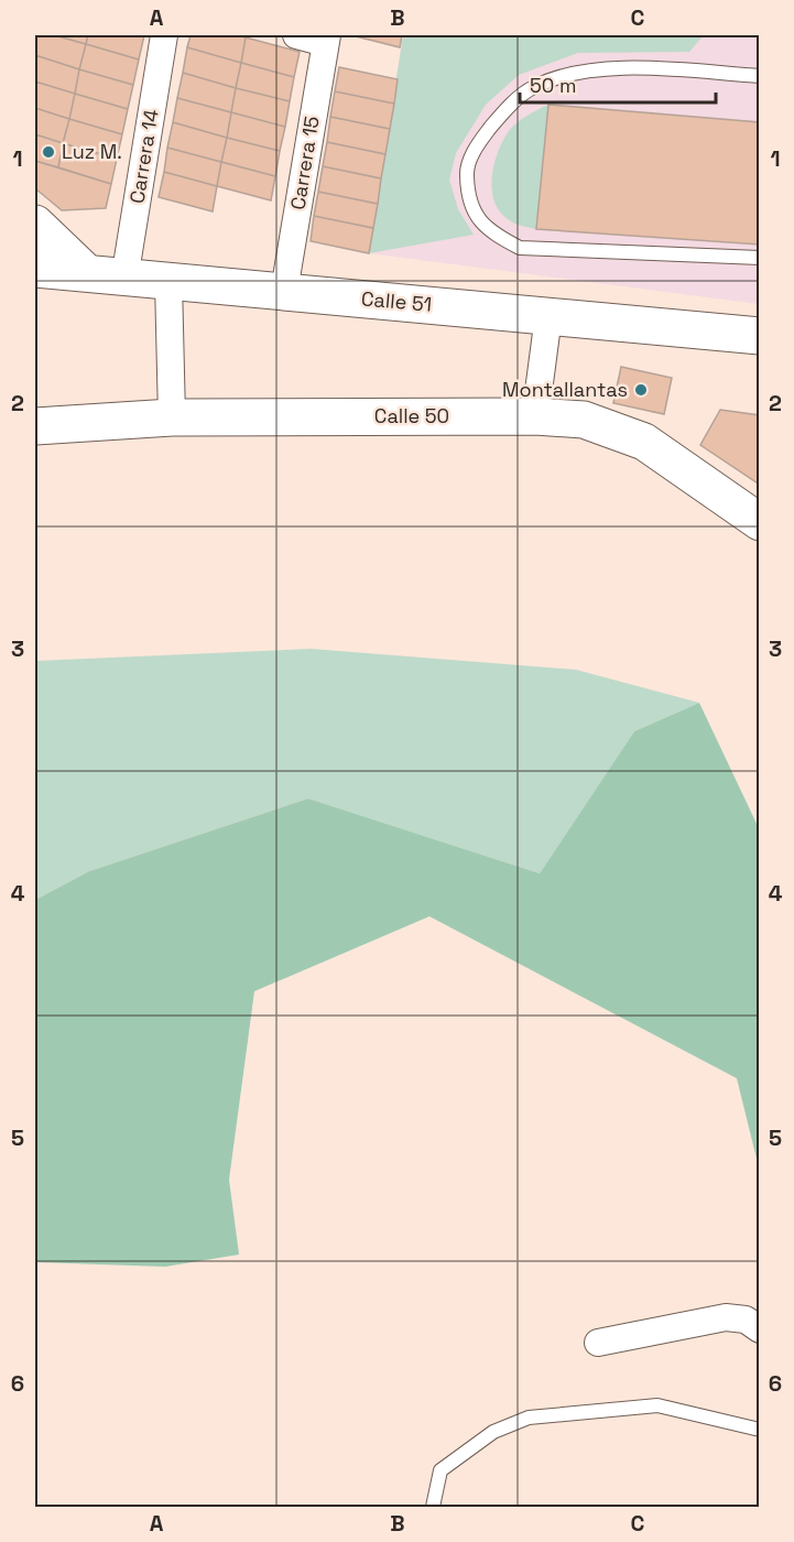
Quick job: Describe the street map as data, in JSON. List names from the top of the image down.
{
  "streets": {
    "main road": ["Calle 51", "Calle 50"],
    "street": ["Carrera 14", "Carrera 15"]
  },
  "crossings": [
    ["Carrera 14", "Calle 51"],
    ["Carrera 15", "Calle 51"]
  ],
  "places": ["Luz M.", "Montallantas"],
  "scale_bar": "50 m",
  "grid": {
    "columns": ["A", "B", "C"],
    "rows": [
      "1",
      "2",
      "3",
      "4",
      "5",
      "6"
    ]
  }
}
